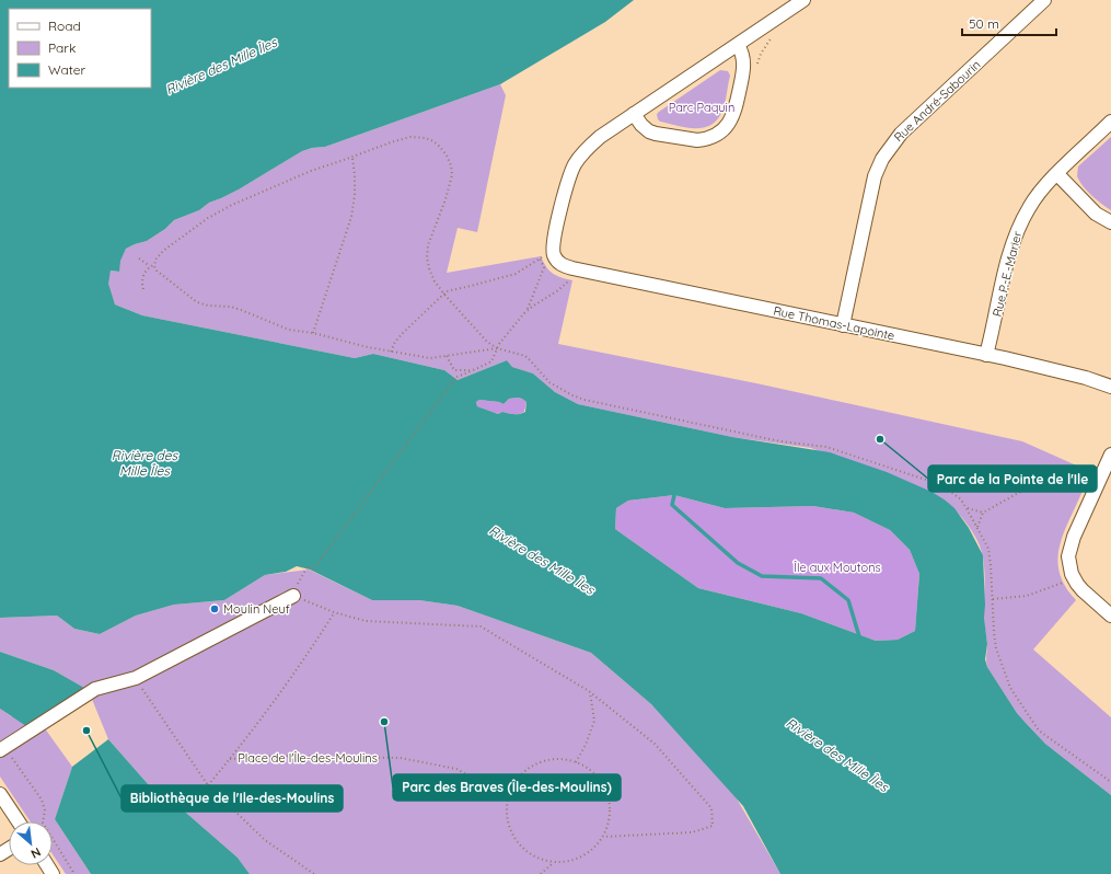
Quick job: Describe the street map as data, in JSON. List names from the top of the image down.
{
  "streets": {
    "street": ["Rue André-Sabourin", "Rue P.-E.-Marier", "Rue Thomas-Lapointe"],
    "path": ["Place de l'Île-des-Moulins"]
  },
  "crossings": [
    ["Rue André-Sabourin", "Rue Thomas-Lapointe"],
    ["Rue P.-E.-Marier", "Rue Thomas-Lapointe"]
  ],
  "water": ["Rivière des Mille Îles"],
  "parks": ["Parc Paquin", "Île aux Moutons"],
  "places": [
    "Parc de la Pointe de l'Ile",
    "Moulin Neuf",
    "Parc des Braves (Île-des-Moulins)",
    "Bibliothèque de l'Ile-des-Moulins"
  ],
  "legend": ["Road", "Park", "Water"],
  "scale_bar": "50 m",
  "north": "bottom right"
}
